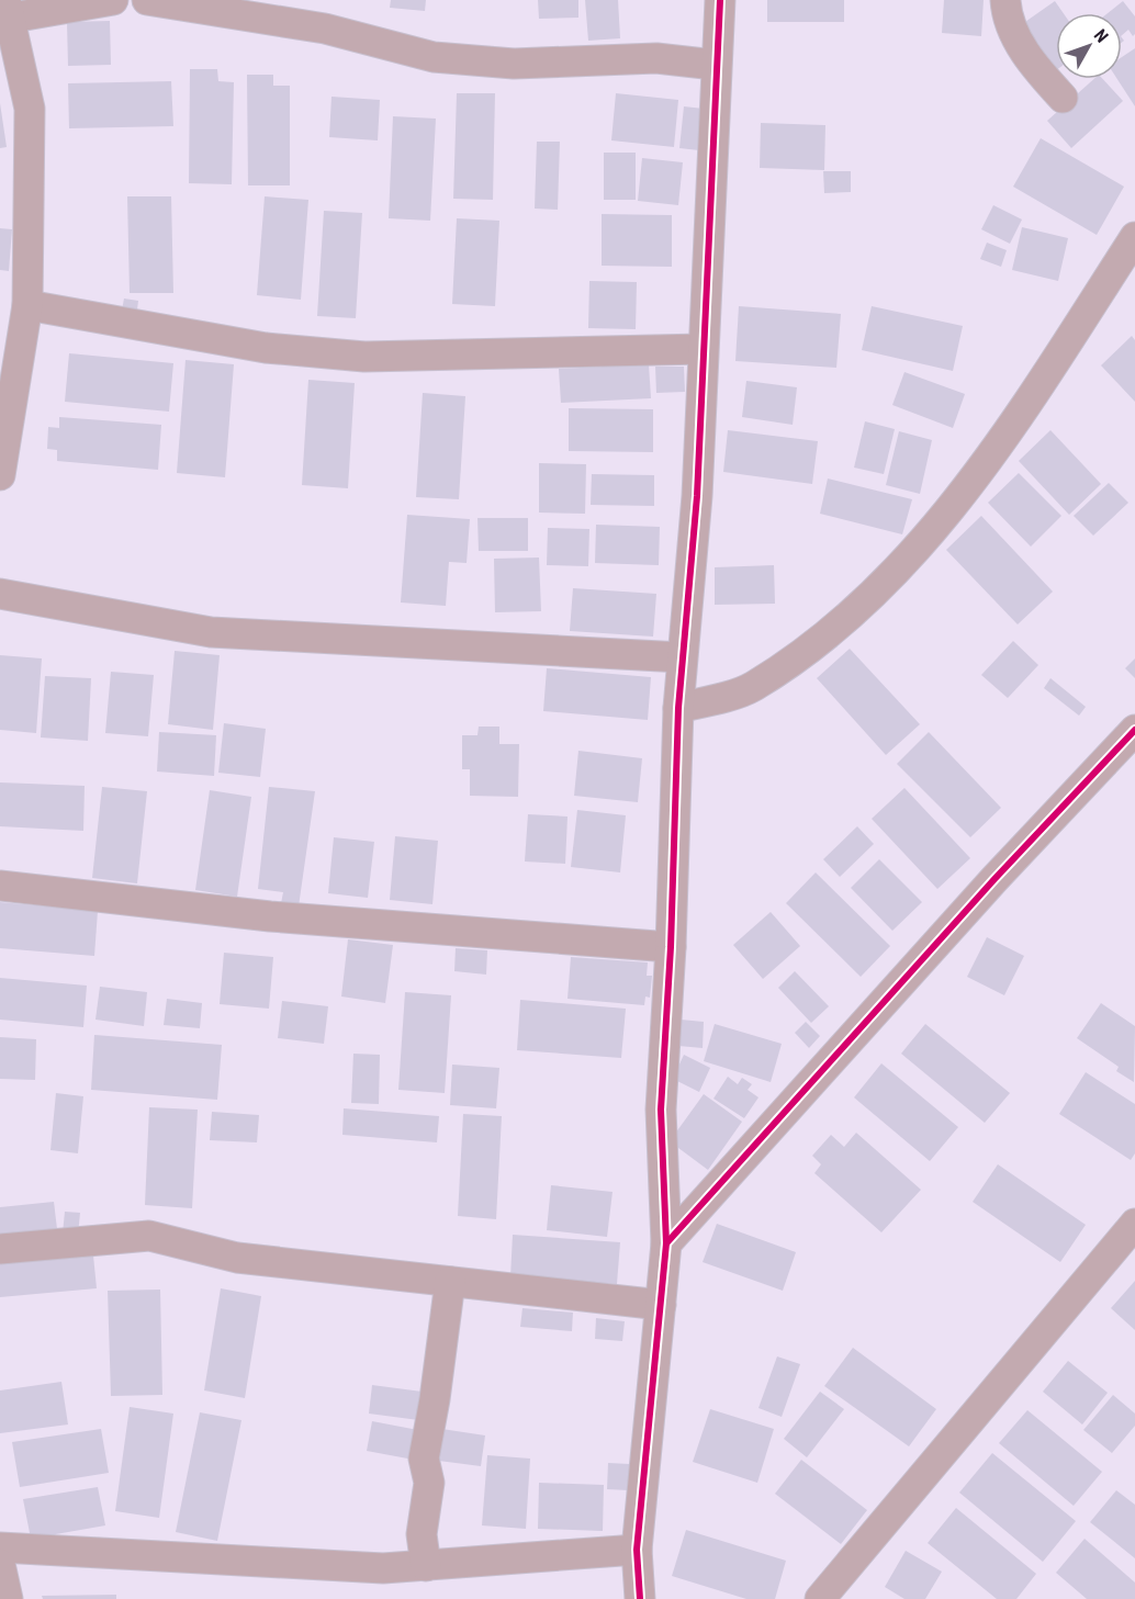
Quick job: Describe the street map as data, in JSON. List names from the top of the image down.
{
  "north": "top right"
}
